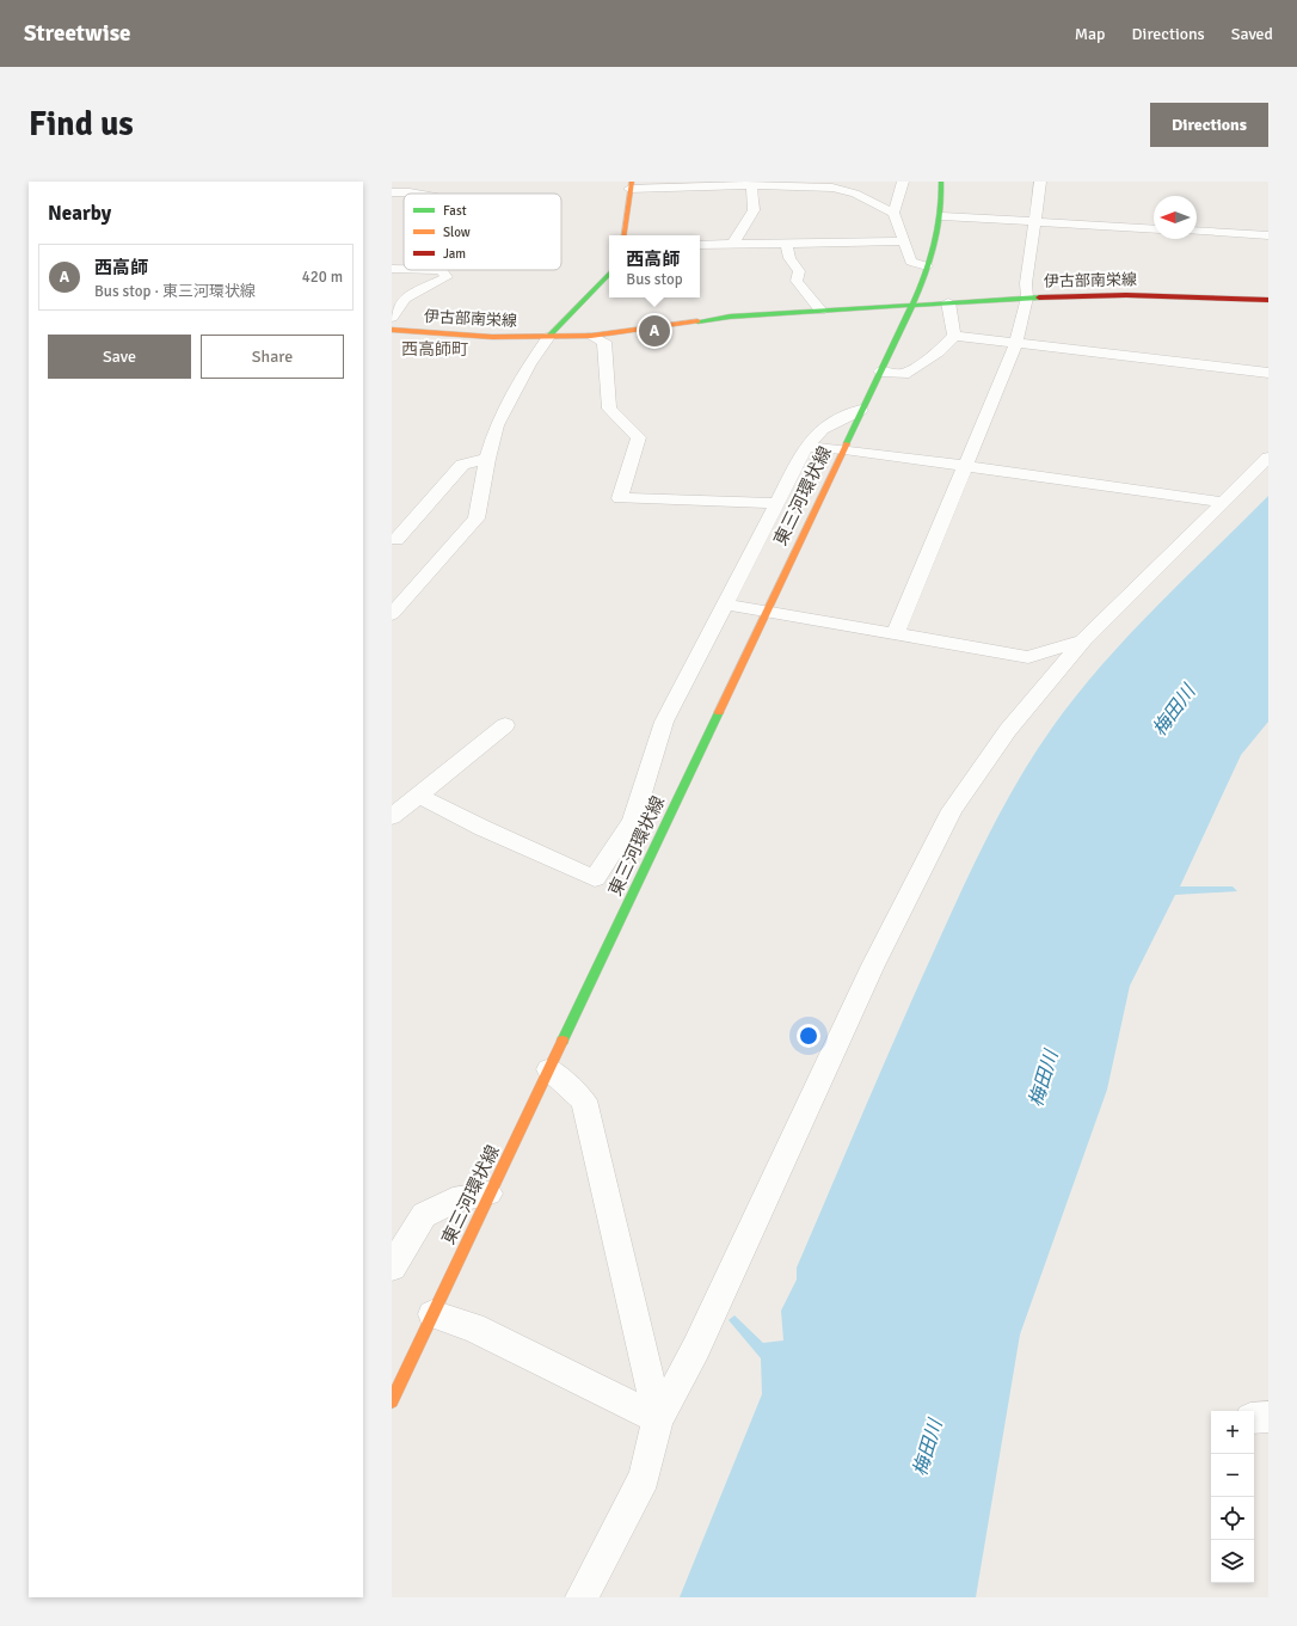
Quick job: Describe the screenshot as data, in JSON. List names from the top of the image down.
{
  "streets": {
    "main road": ["伊古部南栄線", "東三河環状線"]
  },
  "crossings": [
    ["伊古部南栄線", "東三河環状線"]
  ],
  "districts": ["西高師町"],
  "water": ["梅田川"],
  "legend": ["Fast", "Slow", "Jam"],
  "north": "left",
  "page": {
    "header": "Streetwise",
    "nav": ["Map", "Directions", "Saved"],
    "buttons": [
      "Directions",
      ["Save", "Share"]
    ],
    "title": "Find us",
    "heading": "Nearby",
    "popup": ["西高師", "Bus stop"],
    "list": [
      {
        "mark": "A",
        "name": "西高師",
        "note": "Bus stop · 東三河環状線",
        "value": "420 m"
      }
    ],
    "pins": "A",
    "map_buttons": ["+", "−"]
  }
}
